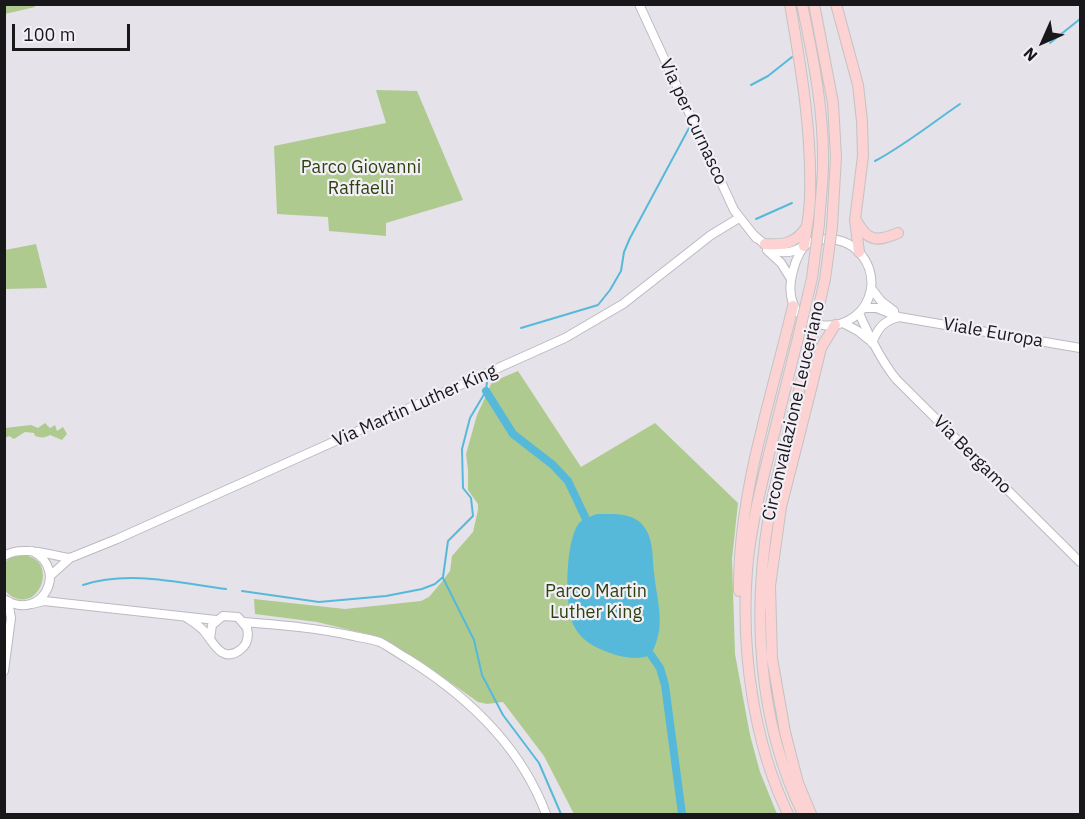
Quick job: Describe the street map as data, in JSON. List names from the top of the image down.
{
  "streets": {
    "highway": ["Circonvallazione Leuceriano"],
    "street": [
      "Via per Curnasco",
      "Viale Europa",
      "Via Martin Luther King",
      "Via Bergamo"
    ]
  },
  "crossings": [
    ["Via per Curnasco", "Viale Europa"],
    ["Via per Curnasco", "Via Martin Luther King"],
    ["Via per Curnasco", "Via Bergamo"],
    ["Viale Europa", "Via Bergamo"]
  ],
  "parks": ["Parco Giovanni Raffaelli", "Parco Martin Luther King"],
  "scale_bar": "100 m",
  "north": "bottom left"
}
